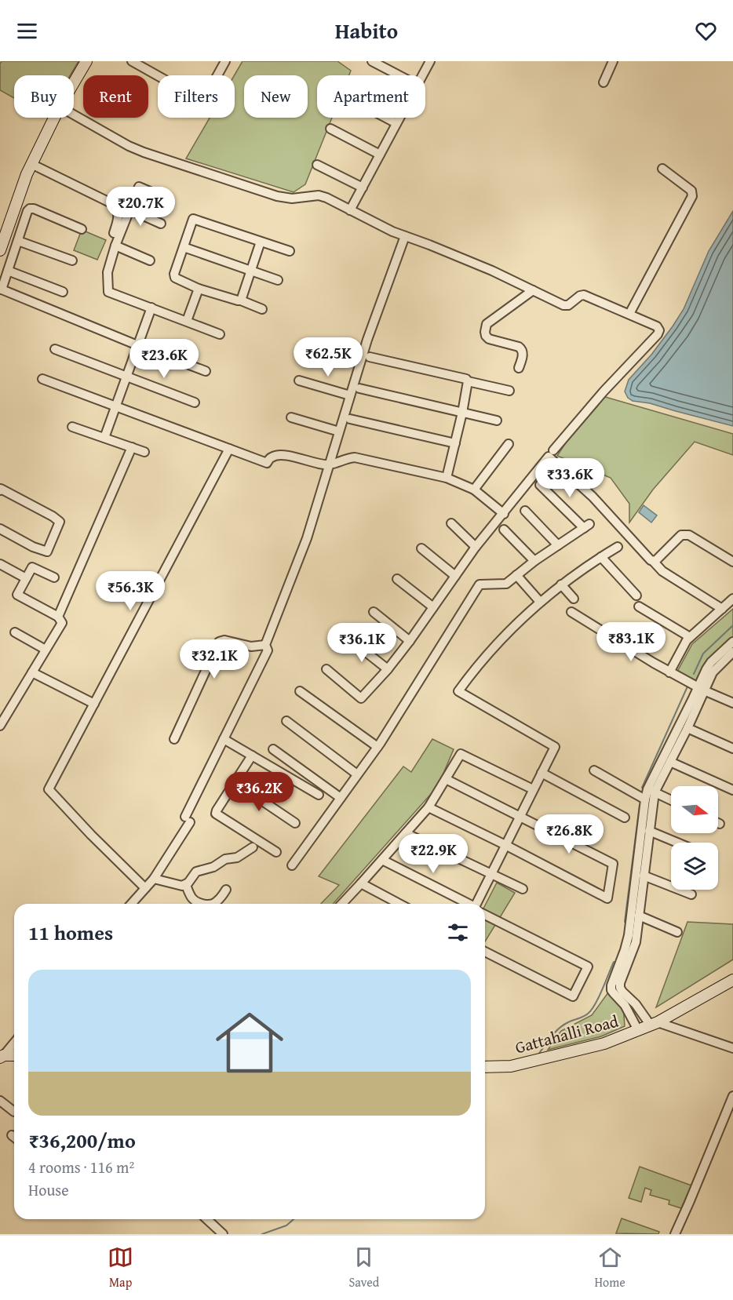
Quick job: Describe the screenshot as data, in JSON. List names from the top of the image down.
{
  "streets": {
    "main road": ["Gattahalli Road"]
  },
  "north": "right",
  "page": {
    "header": "Habito",
    "chip": [
      "Buy",
      "Rent",
      "Filters",
      "New",
      "Apartment"
    ],
    "price": [
      "₹20.7K",
      "₹62.5K",
      "₹23.6K",
      "₹33.6K",
      "₹56.3K",
      "₹83.1K",
      "₹36.1K",
      "₹32.1K",
      "₹36.2K",
      "₹26.8K",
      "₹22.9K"
    ],
    "heading": "11 homes",
    "list": [
      {
        "name": "₹36,200/mo",
        "note": "4 rooms · 116 m² · House"
      }
    ],
    "tabs": ["Map", "Saved", "Home"]
  }
}
